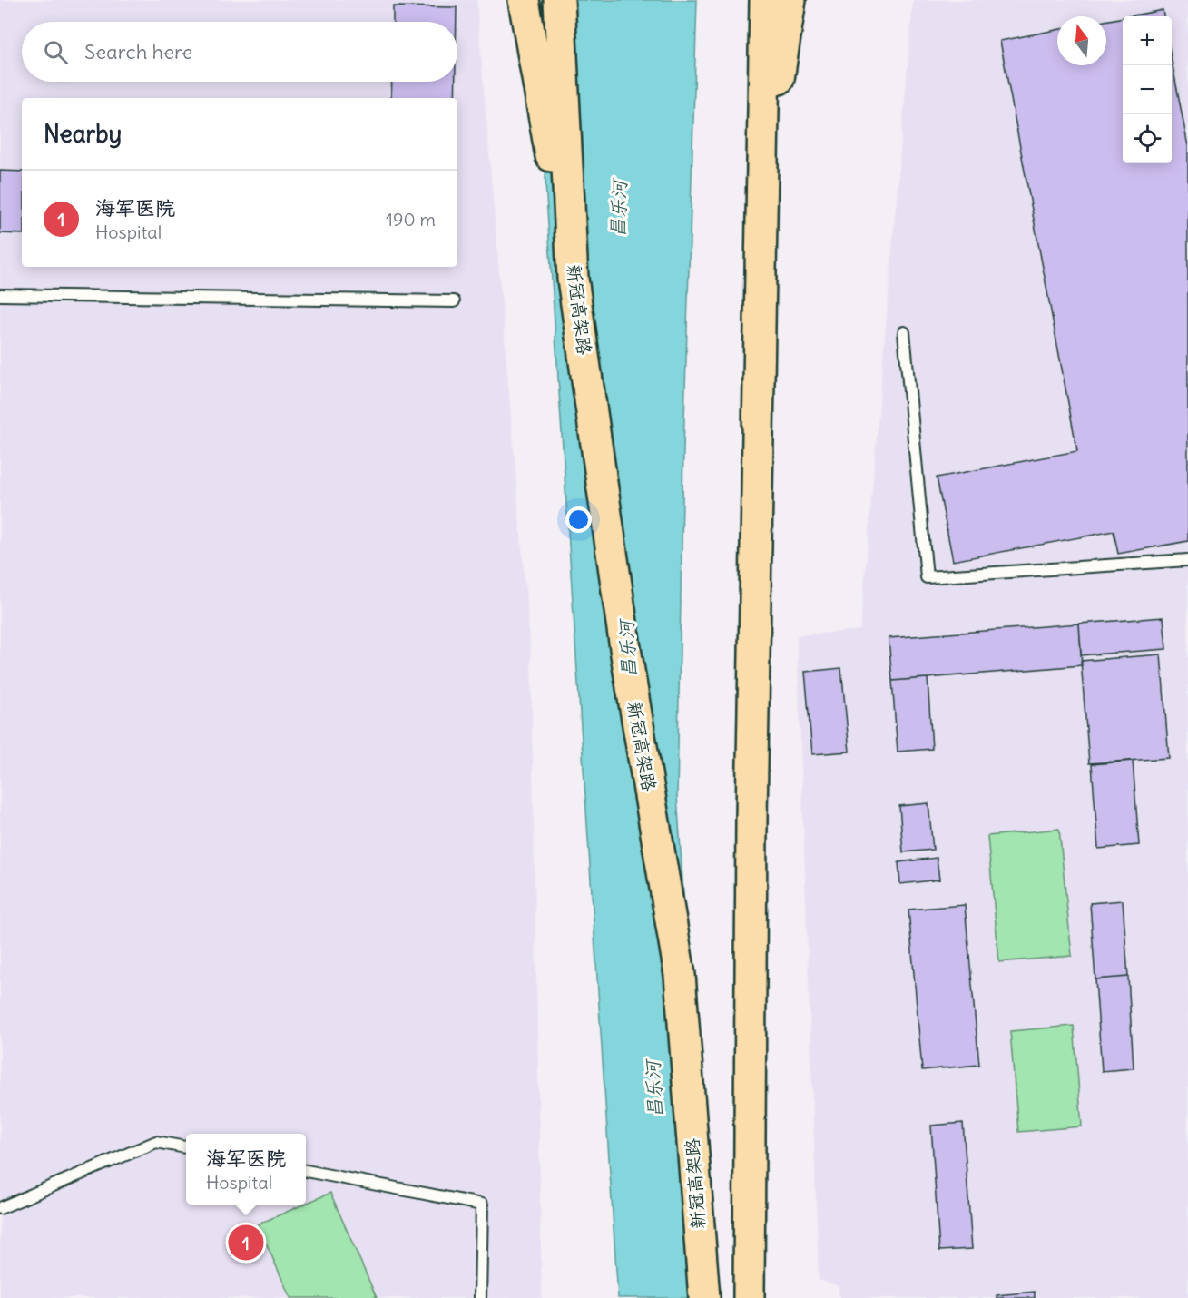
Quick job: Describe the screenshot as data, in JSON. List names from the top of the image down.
{
  "streets": {
    "highway": ["新冠高架路"]
  },
  "water": ["昌乐河"],
  "north": "top",
  "page": {
    "map_buttons": ["+", "−"],
    "search": "Search here",
    "heading": "Nearby",
    "list": [
      {
        "mark": "1",
        "name": "海军医院",
        "note": "Hospital",
        "value": "190 m"
      }
    ],
    "popup": ["海军医院", "Hospital"],
    "pins": "1"
  }
}
